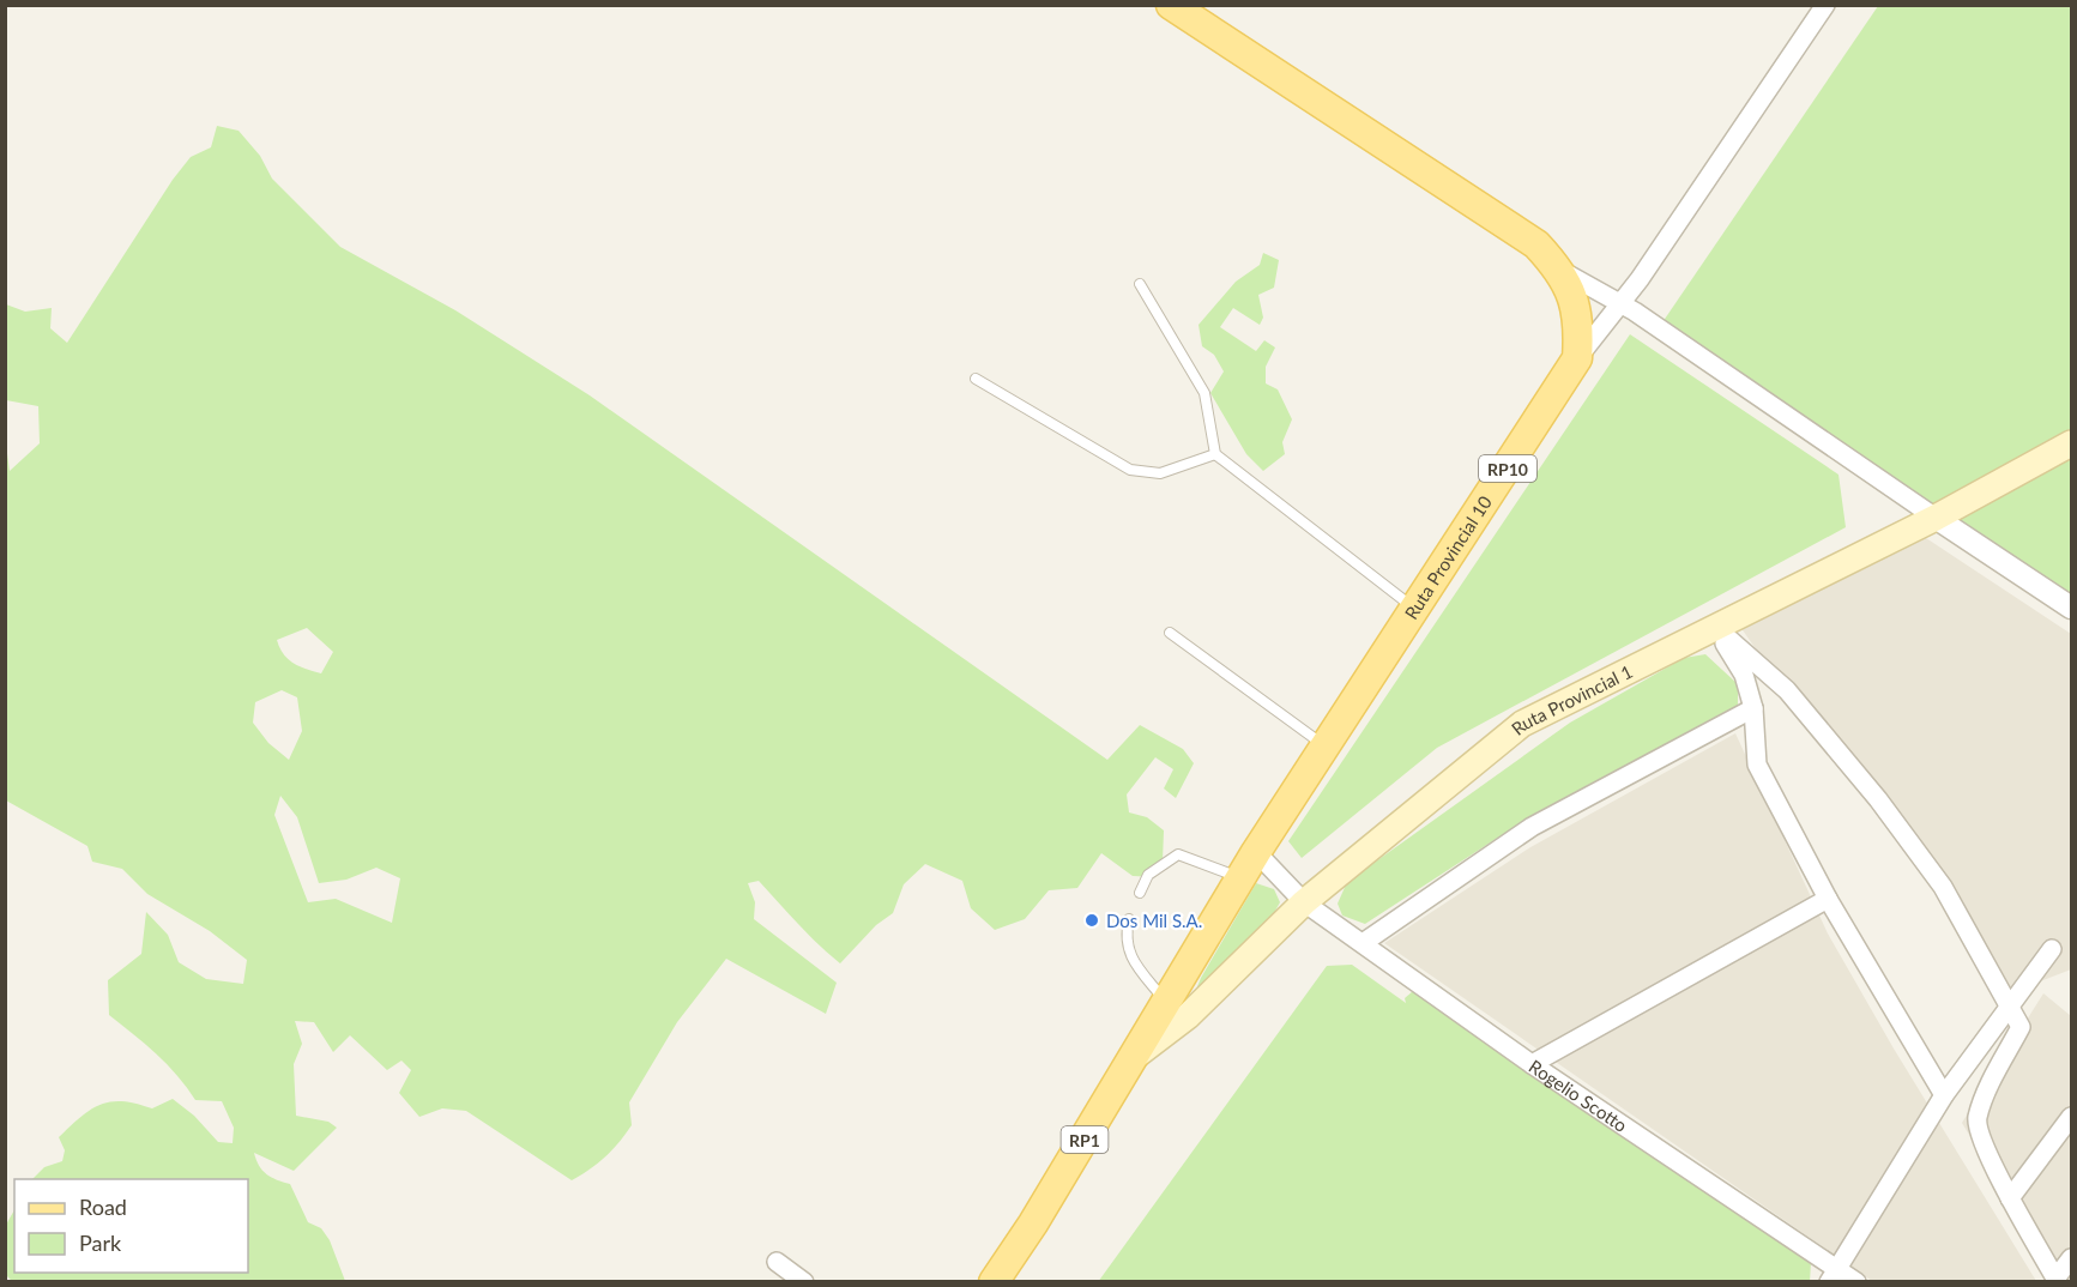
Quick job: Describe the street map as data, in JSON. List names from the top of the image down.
{
  "streets": {
    "main road": [
      "RP10",
      "Ruta Provincial 10",
      "Ruta Provincial 1",
      "RP1"
    ],
    "street": ["Rogelio Scotto"]
  },
  "crossings": [
    ["Ruta Provincial 10", "Ruta Provincial 1"],
    ["Ruta Provincial 10", "Rogelio Scotto"],
    ["Ruta Provincial 10", "RP1"],
    ["Ruta Provincial 1", "Rogelio Scotto"],
    ["Ruta Provincial 1", "RP1"]
  ],
  "places": ["Dos Mil S.A."],
  "legend": ["Road", "Park"]
}
